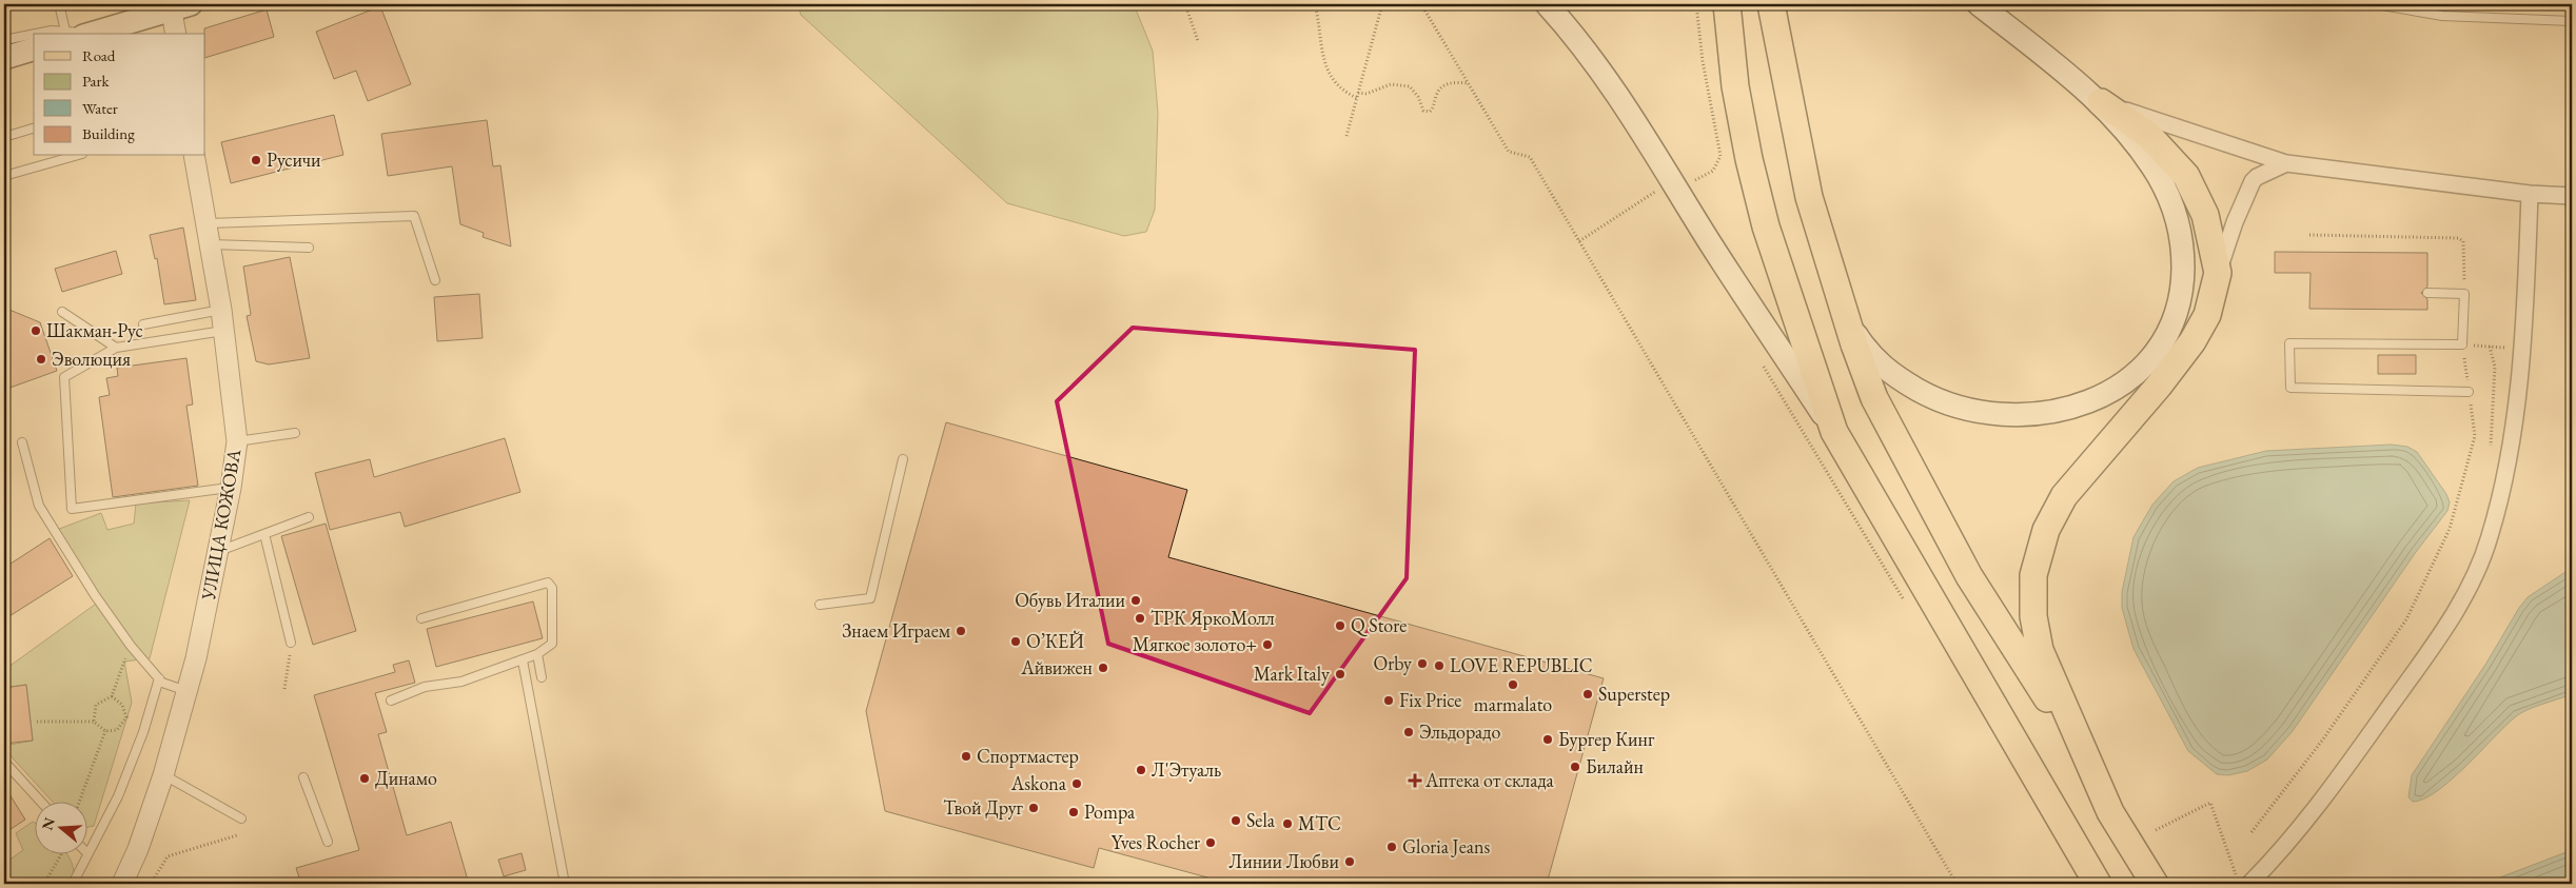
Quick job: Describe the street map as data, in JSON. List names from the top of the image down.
{
  "streets": {
    "street": ["УЛИЦА КОЖОВА"]
  },
  "places": {
    "other": [
      "Русичи",
      "Шакман-Рус",
      "Эволюция",
      "Обувь Италии",
      "ТРК ЯркоМолл",
      "Q Store",
      "Знаем Играем",
      "О’КЕЙ",
      "Мягкое золото+",
      "Orby",
      "LOVE REPUBLIC",
      "Айвижен",
      "Mark Italy",
      "marmalato",
      "Superstep",
      "Fix Price",
      "Эльдорадо",
      "Бургер Кинг",
      "Спортмастер",
      "Билайн",
      "Л'Этуаль",
      "Динамо",
      "Askona",
      "Твой Друг",
      "Pompa",
      "Sela",
      "МТС",
      "Yves Rocher",
      "Gloria Jeans",
      "Линии Любви"
    ],
    "health": ["Аптека от склада"]
  },
  "legend": [
    "Road",
    "Park",
    "Water",
    "Building"
  ],
  "north": "left"
}
